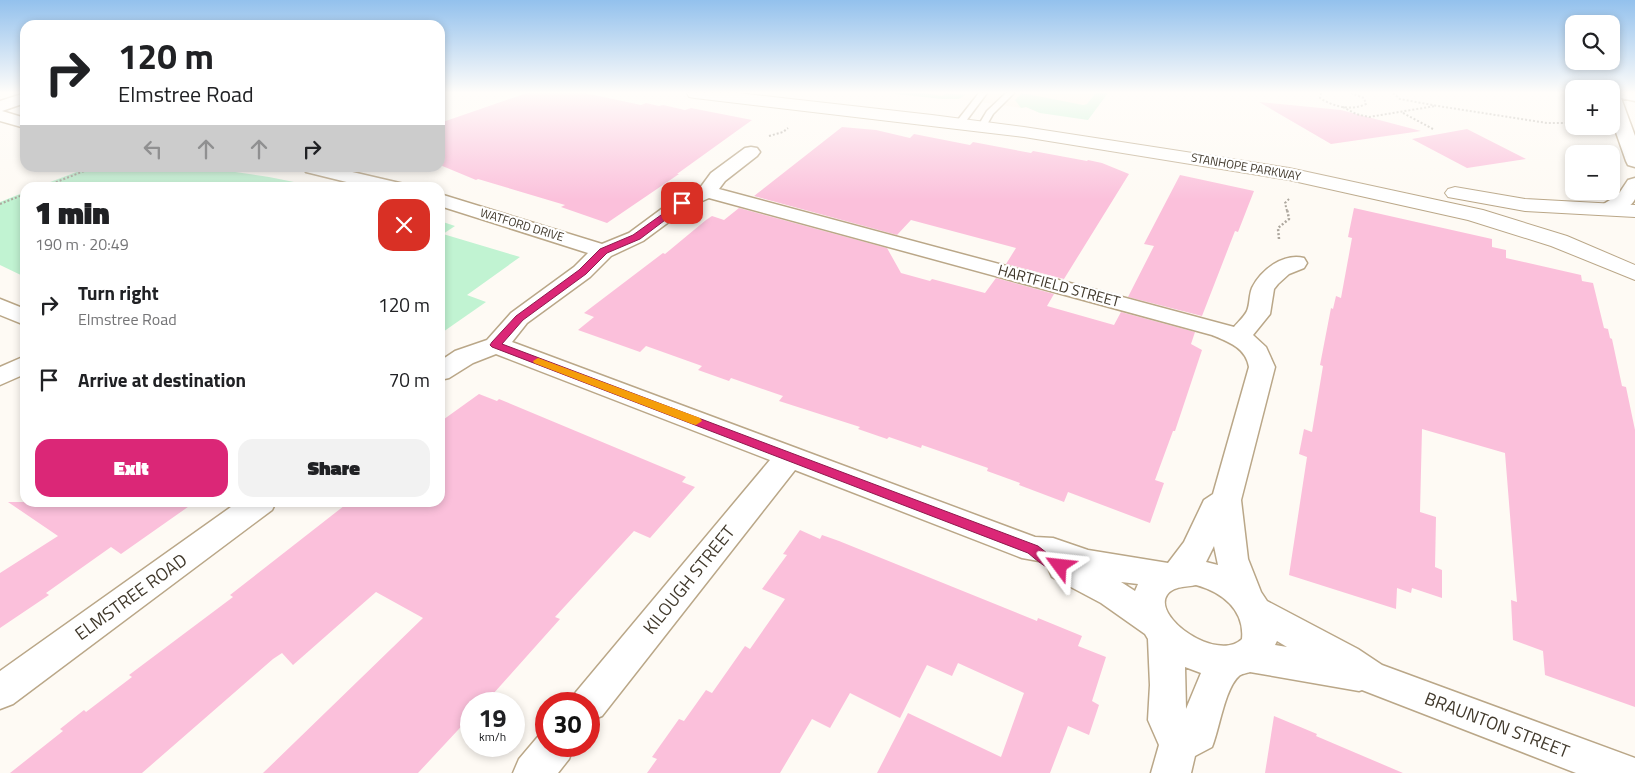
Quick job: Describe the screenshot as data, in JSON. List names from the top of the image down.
{
  "streets": {
    "main road": ["STANHOPE PARKWAY"],
    "street": [
      "WATFORD DRIVE",
      "HARTFIELD STREET",
      "KILOUGH STREET",
      "ELMSTREE ROAD",
      "BRAUNTON STREET"
    ]
  },
  "crossings": [
    ["HARTFIELD STREET", "BRAUNTON STREET"]
  ],
  "page": {
    "map_buttons": ["+", "−"],
    "turn": ["120 m", "Elmstree Road"],
    "heading": ["1 min", "190 m · 20:49"],
    "list": [
      {
        "name": "Turn right",
        "note": "Elmstree Road",
        "value": "120 m"
      },
      {
        "name": "Arrive at destination",
        "value": "70 m"
      }
    ],
    "buttons": ["Exit", "Share"],
    "speed": "19 km/h",
    "limit": "30"
  }
}
